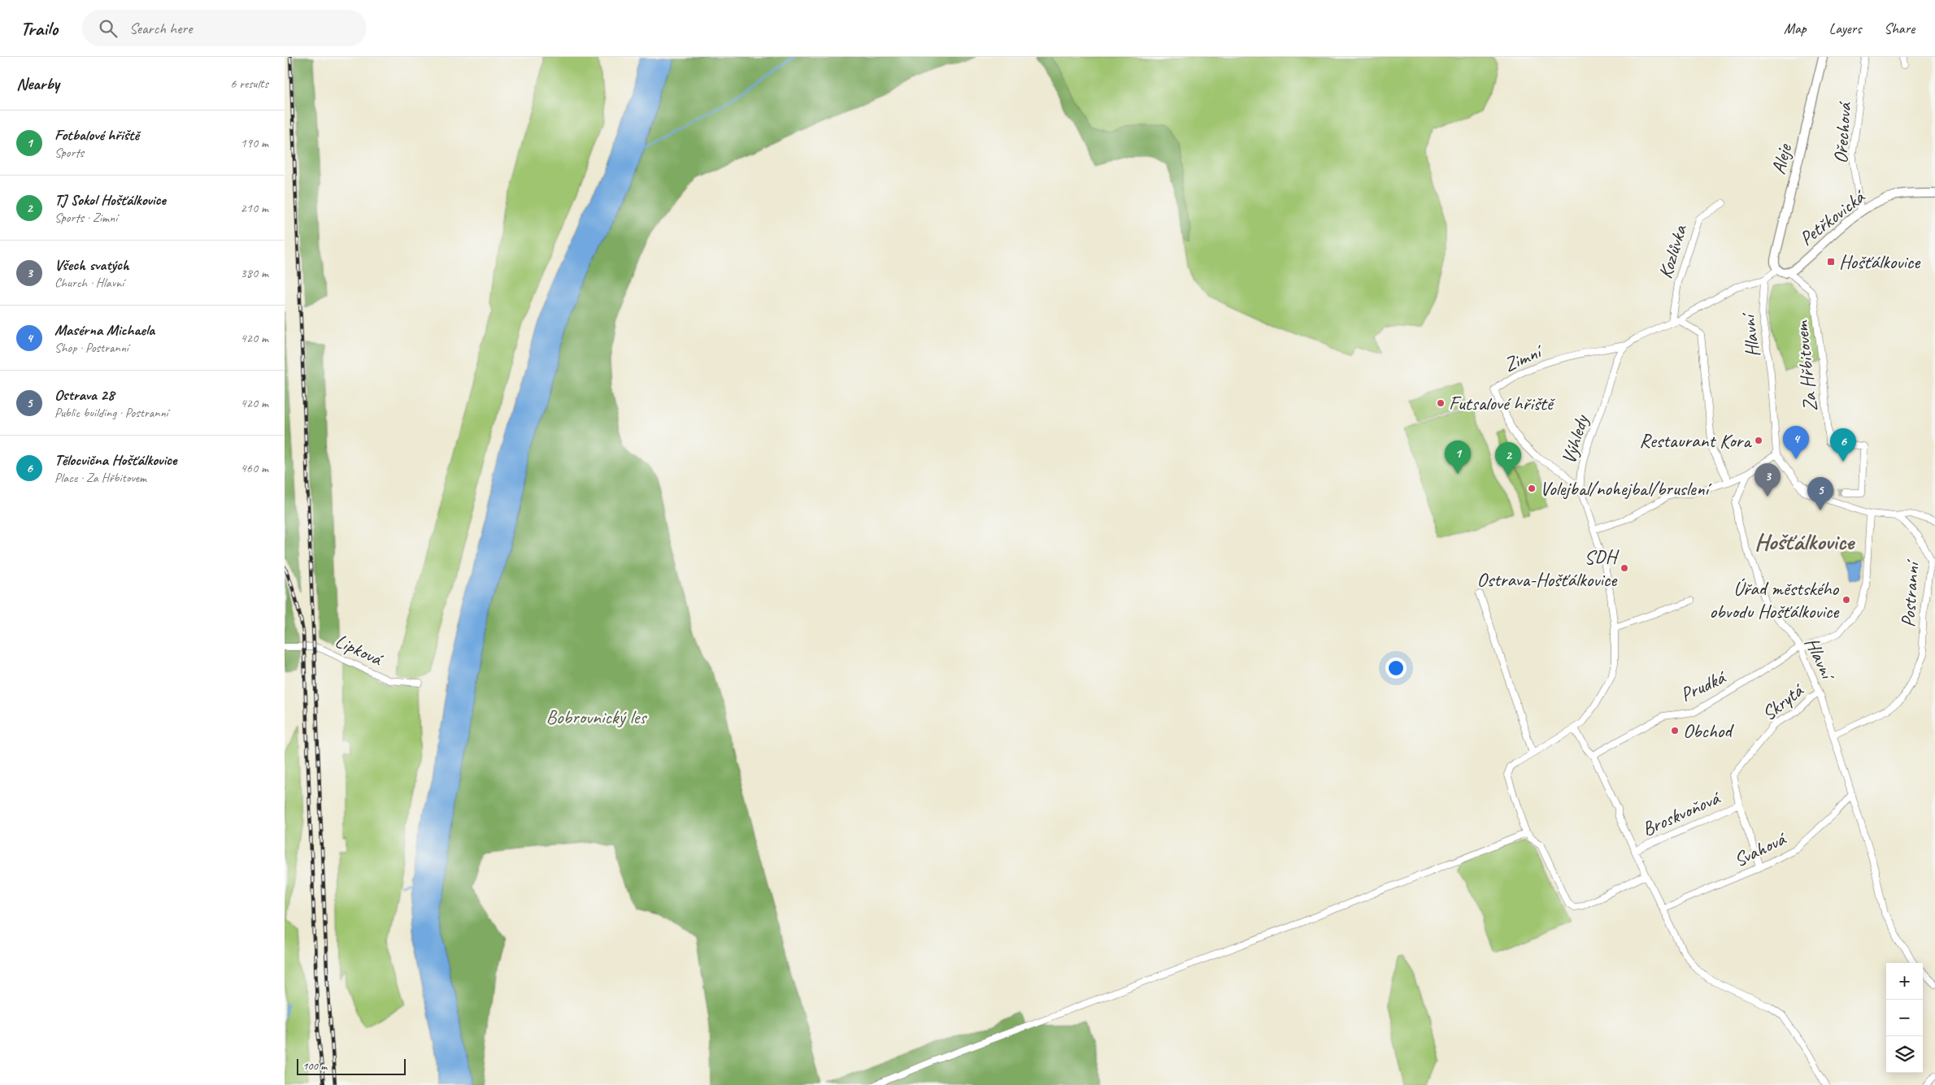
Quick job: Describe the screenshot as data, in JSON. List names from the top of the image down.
{
  "streets": {
    "street": [
      "Ořechová",
      "Aleje",
      "Petřkovická",
      "Kozlůvka",
      "Hlavní",
      "Zimní",
      "Za Hřbitovem",
      "Výhledy",
      "Postranní",
      "Lipková",
      "Prudká",
      "Skrytá",
      "Broskvoňová",
      "Svahová"
    ]
  },
  "crossings": [
    ["Ořechová", "Petřkovická"],
    ["Aleje", "Výhledy"],
    ["Petřkovická", "Za Hřbitovem"],
    ["Kozlůvka", "Výhledy"],
    ["Hlavní", "Výhledy"],
    ["Hlavní", "Postranní"],
    ["Hlavní", "Prudká"],
    ["Hlavní", "Skrytá"],
    ["Hlavní", "Svahová"],
    ["Zimní", "Výhledy"],
    ["Skrytá", "Broskvoňová"],
    ["Skrytá", "Svahová"]
  ],
  "districts": ["Hošťálkovice"],
  "parks": ["Bobrovnický les"],
  "places": {
    "transit": ["Hošťálkovice"],
    "other": [
      "Futsalové hřiště",
      "Restaurant Kora",
      "Volejbal/nohejbal/bruslení",
      "SDH Ostrava-Hošťálkovice",
      "Úřad městského obvodu Hošťálkovice",
      "Obchod"
    ]
  },
  "scale_bar": "100 m",
  "page": {
    "header": "Trailo",
    "search": "Search here",
    "nav": ["Map", "Layers", "Share"],
    "heading": ["Nearby", "6 results"],
    "list": [
      {
        "mark": "1",
        "name": "Fotbalové hřiště",
        "note": "Sports",
        "value": "190 m"
      },
      {
        "mark": "2",
        "name": "TJ Sokol Hošťálkovice",
        "note": "Sports · Zimní",
        "value": "210 m"
      },
      {
        "mark": "3",
        "name": "Všech svatých",
        "note": "Church · Hlavní",
        "value": "380 m"
      },
      {
        "mark": "4",
        "name": "Masérna Michaela",
        "note": "Shop · Postranní",
        "value": "420 m"
      },
      {
        "mark": "5",
        "name": "Ostrava 28",
        "note": "Public building · Postranní",
        "value": "420 m"
      },
      {
        "mark": "6",
        "name": "Tělocvična Hošťálkovice",
        "note": "Place · Za Hřbitovem",
        "value": "460 m"
      }
    ],
    "pins": [
      "4",
      "6",
      "1",
      "2",
      "3",
      "5"
    ],
    "map_buttons": ["+", "−"],
    "scale": "100 m"
  }
}
